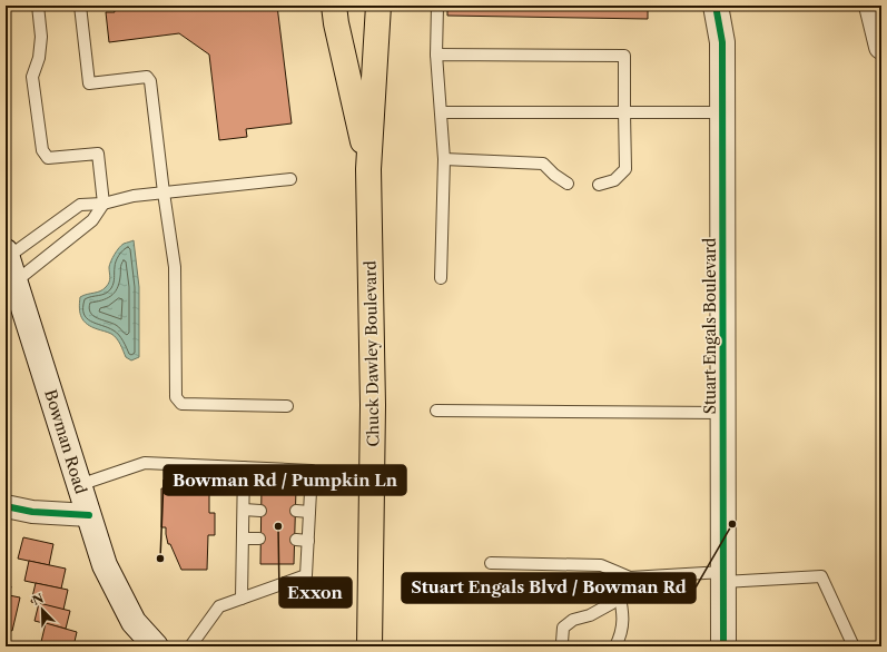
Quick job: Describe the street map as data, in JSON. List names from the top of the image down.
{
  "streets": {
    "main road": ["Chuck Dawley Boulevard"],
    "street": ["Stuart Engals Boulevard", "Bowman Road"]
  },
  "places": ["Stuart Engals Blvd / Bowman Rd", "Exxon", "Bowman Rd / Pumpkin Ln"],
  "north": "top left"
}
